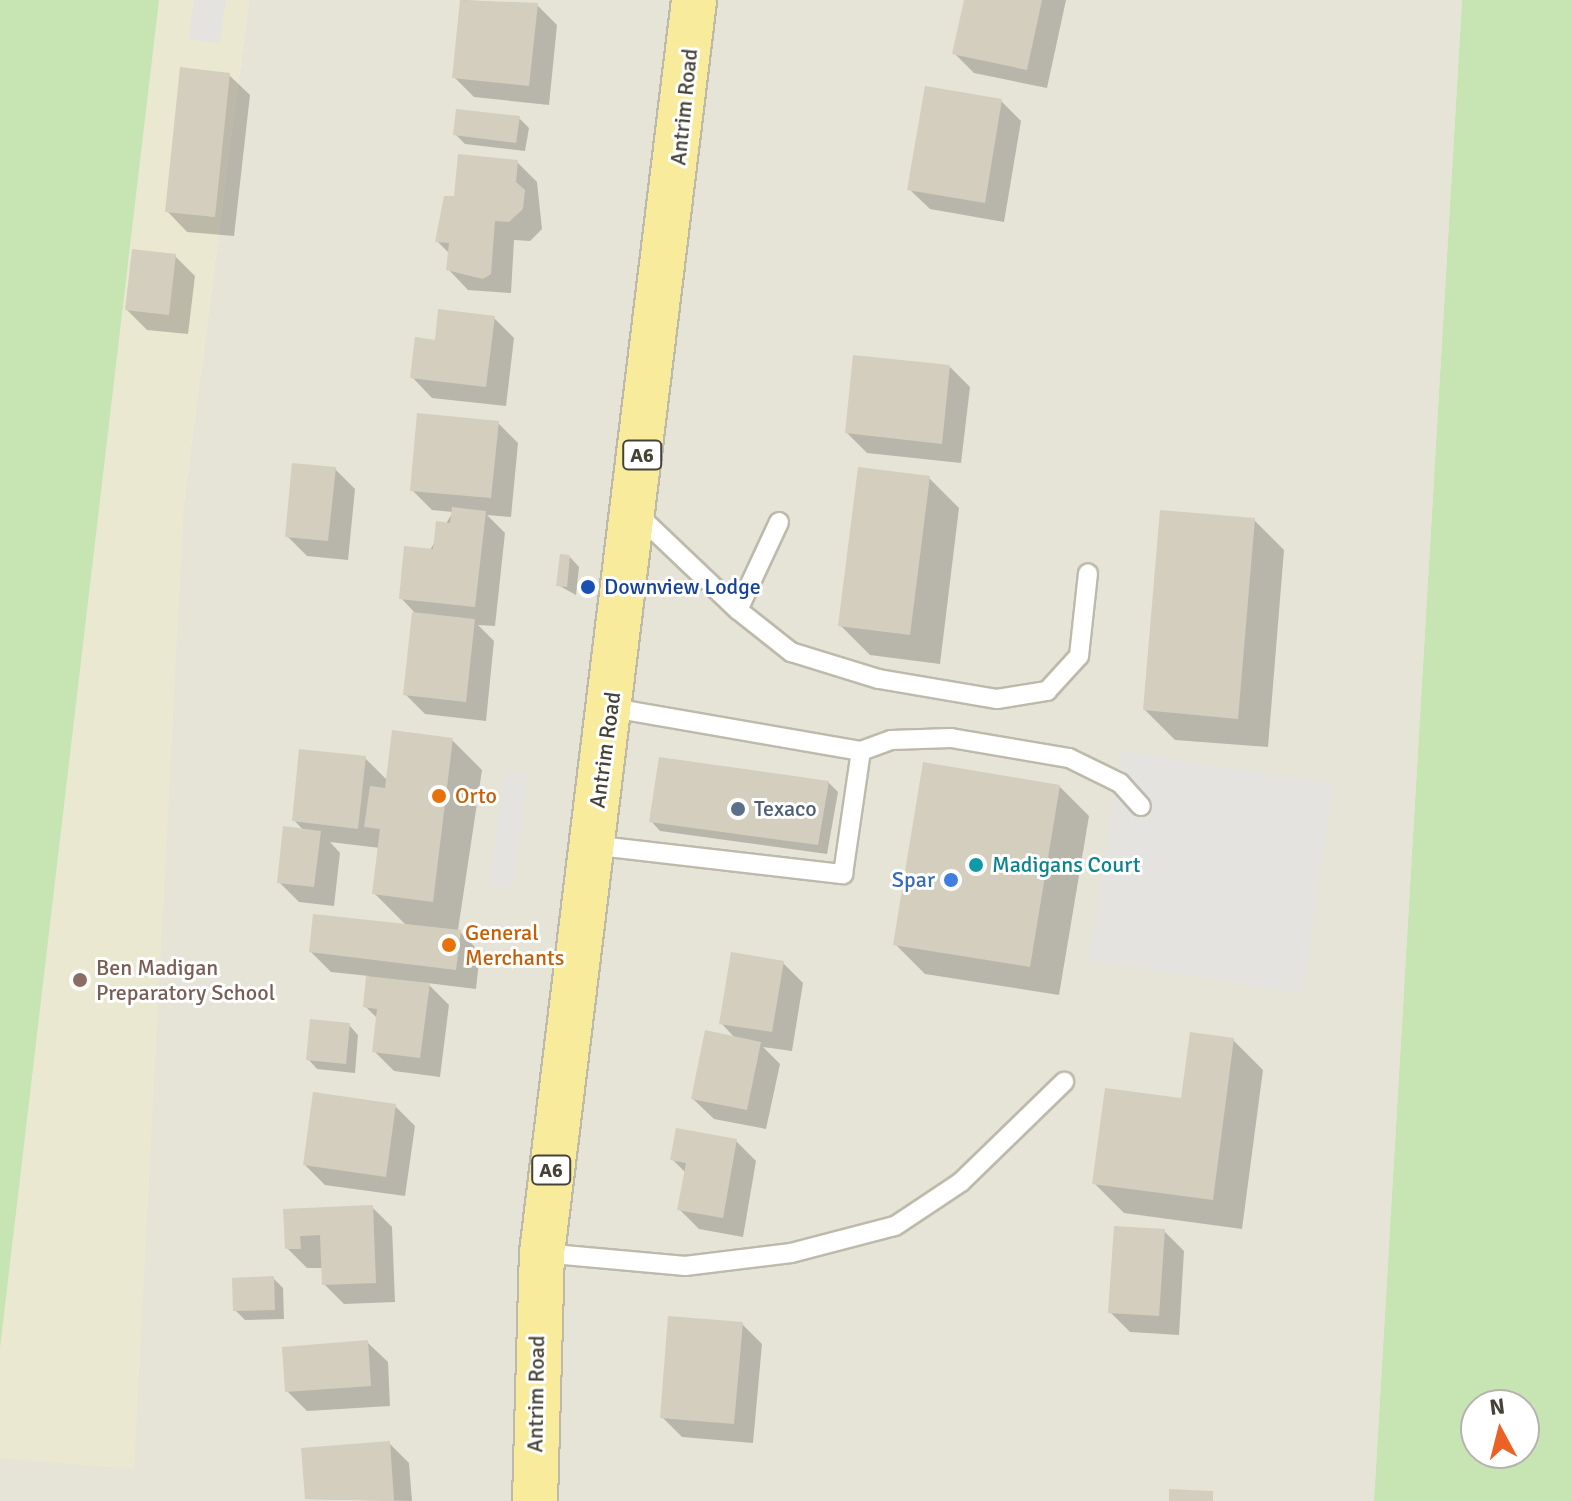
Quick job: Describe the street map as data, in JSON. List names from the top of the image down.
{
  "streets": {
    "main road": ["Antrim Road", "A6"]
  },
  "places": [
    "Downview Lodge",
    "Orto",
    "Texaco",
    "Madigans Court",
    "Spar",
    "General Merchants",
    "Ben Madigan Preparatory School"
  ],
  "north": "top"
}
